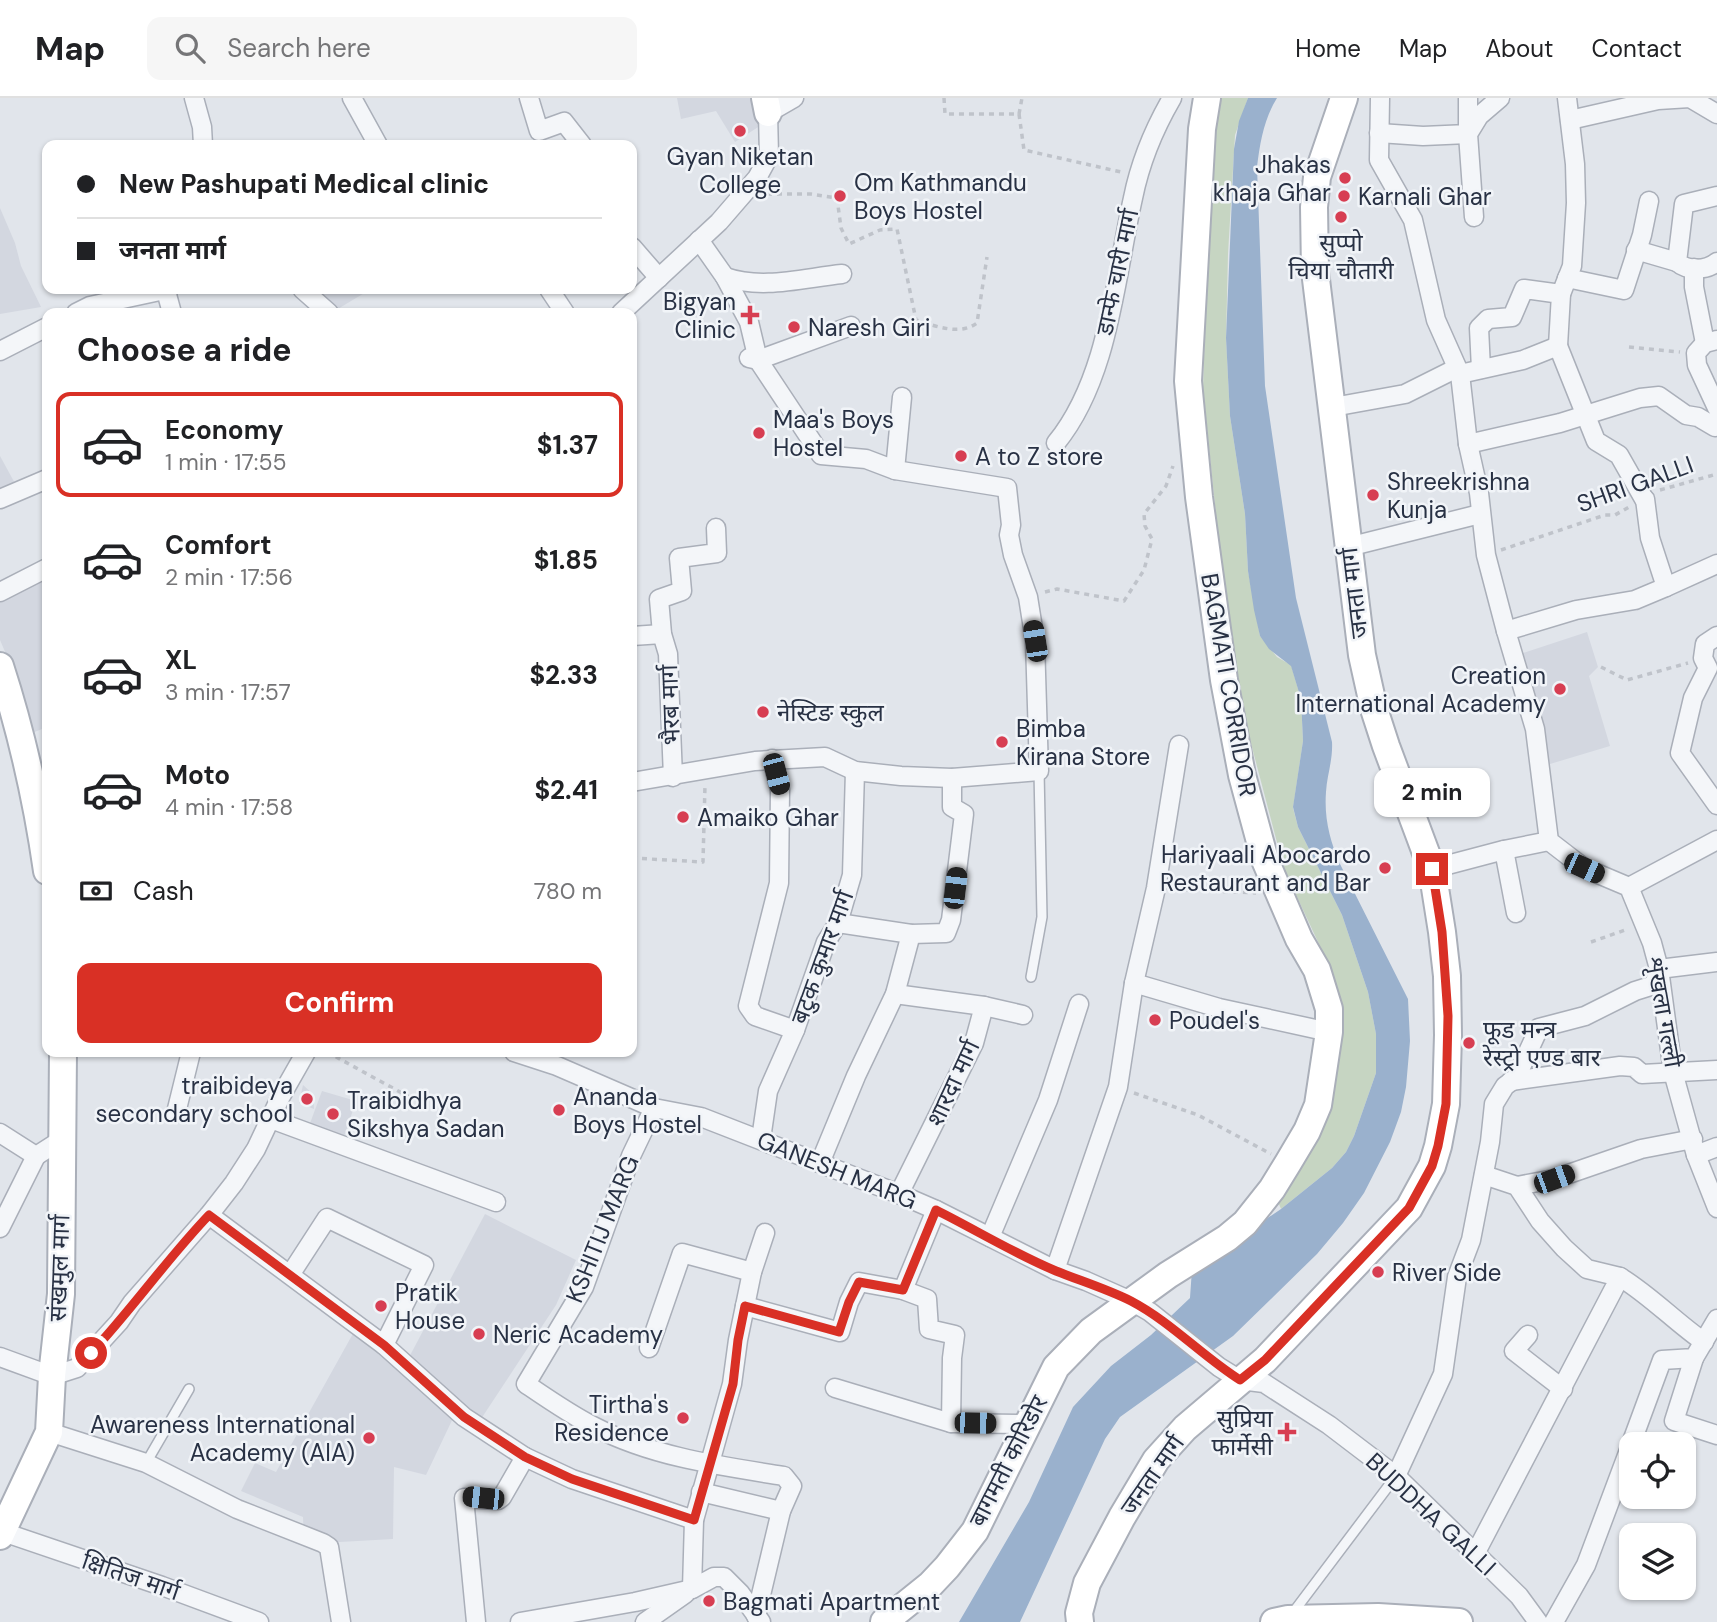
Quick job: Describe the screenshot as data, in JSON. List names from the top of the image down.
{
  "streets": {
    "main road": [
      "जनता मार्ग",
      "BAGMATI CORRIDOR",
      "संखमुल मार्ग",
      "बागमती कोरिडोर"
    ],
    "street": [
      "डान्फे चारी मार्ग",
      "भैरब मार्ग",
      "बटुक कुमार मार्ग",
      "शृंखला गल्ली",
      "शारदा मार्ग",
      "GANESH MARG",
      "KSHITIJ MARG",
      "BUDDHA GALLI",
      "क्षितिज मार्ग"
    ],
    "path": ["SHRI GALLI"]
  },
  "crossings": [
    ["जनता मार्ग", "GANESH MARG"],
    ["जनता मार्ग", "BUDDHA GALLI"],
    ["BAGMATI CORRIDOR", "GANESH MARG"],
    ["BAGMATI CORRIDOR", "बागमती कोरिडोर"],
    ["बटुक कुमार मार्ग", "GANESH MARG"],
    ["शारदा मार्ग", "GANESH MARG"],
    ["GANESH MARG", "KSHITIJ MARG"],
    ["GANESH MARG", "बागमती कोरिडोर"],
    ["GANESH MARG", "BUDDHA GALLI"],
    ["संखमुल मार्ग", "क्षितिज मार्ग"]
  ],
  "places": {
    "other": [
      "Gyan Niketan College",
      "Jhakas khaja Ghar",
      "Om Kathmandu Boys Hostel",
      "Karnali Ghar",
      "सुप्पो चिया चौतारी",
      "Naresh Giri",
      "Maa's Boys Hostel",
      "A to Z store",
      "Shreekrishna Kunja",
      "Creation International Academy",
      "नेस्टिङ स्कुल",
      "Bimba Kirana Store",
      "Amaiko Ghar",
      "Hariyaali Abocardo Restaurant and Bar",
      "Poudel's",
      "फूड मन्त्र रेस्ट्रो एण्ड बार",
      "traibideya secondary school",
      "Ananda Boys Hostel",
      "Traibidhya Sikshya Sadan",
      "River Side",
      "Pratik House",
      "Neric Academy",
      "Tirtha's Residence",
      "Awareness International Academy (AIA)",
      "Bagmati Apartment"
    ],
    "health": ["Bigyan Clinic", "सुप्रिया फार्मेसी"]
  },
  "page": {
    "header": "Map",
    "search": "Search here",
    "nav": [
      "Home",
      "Map",
      "About",
      "Contact"
    ],
    "banner": ["New Pashupati Medical clinic", "जनता मार्ग"],
    "heading": "Choose a ride",
    "list": [
      {
        "name": "Economy",
        "note": "1 min · 17:55",
        "value": "$1.37"
      },
      {
        "name": "Comfort",
        "note": "2 min · 17:56",
        "value": "$1.85"
      },
      {
        "name": "XL",
        "note": "3 min · 17:57",
        "value": "$2.33"
      },
      {
        "name": "Moto",
        "note": "4 min · 17:58",
        "value": "$2.41"
      }
    ],
    "bubble": "2 min",
    "pay": ["Cash", "780 m"],
    "buttons": "Confirm"
  }
}
